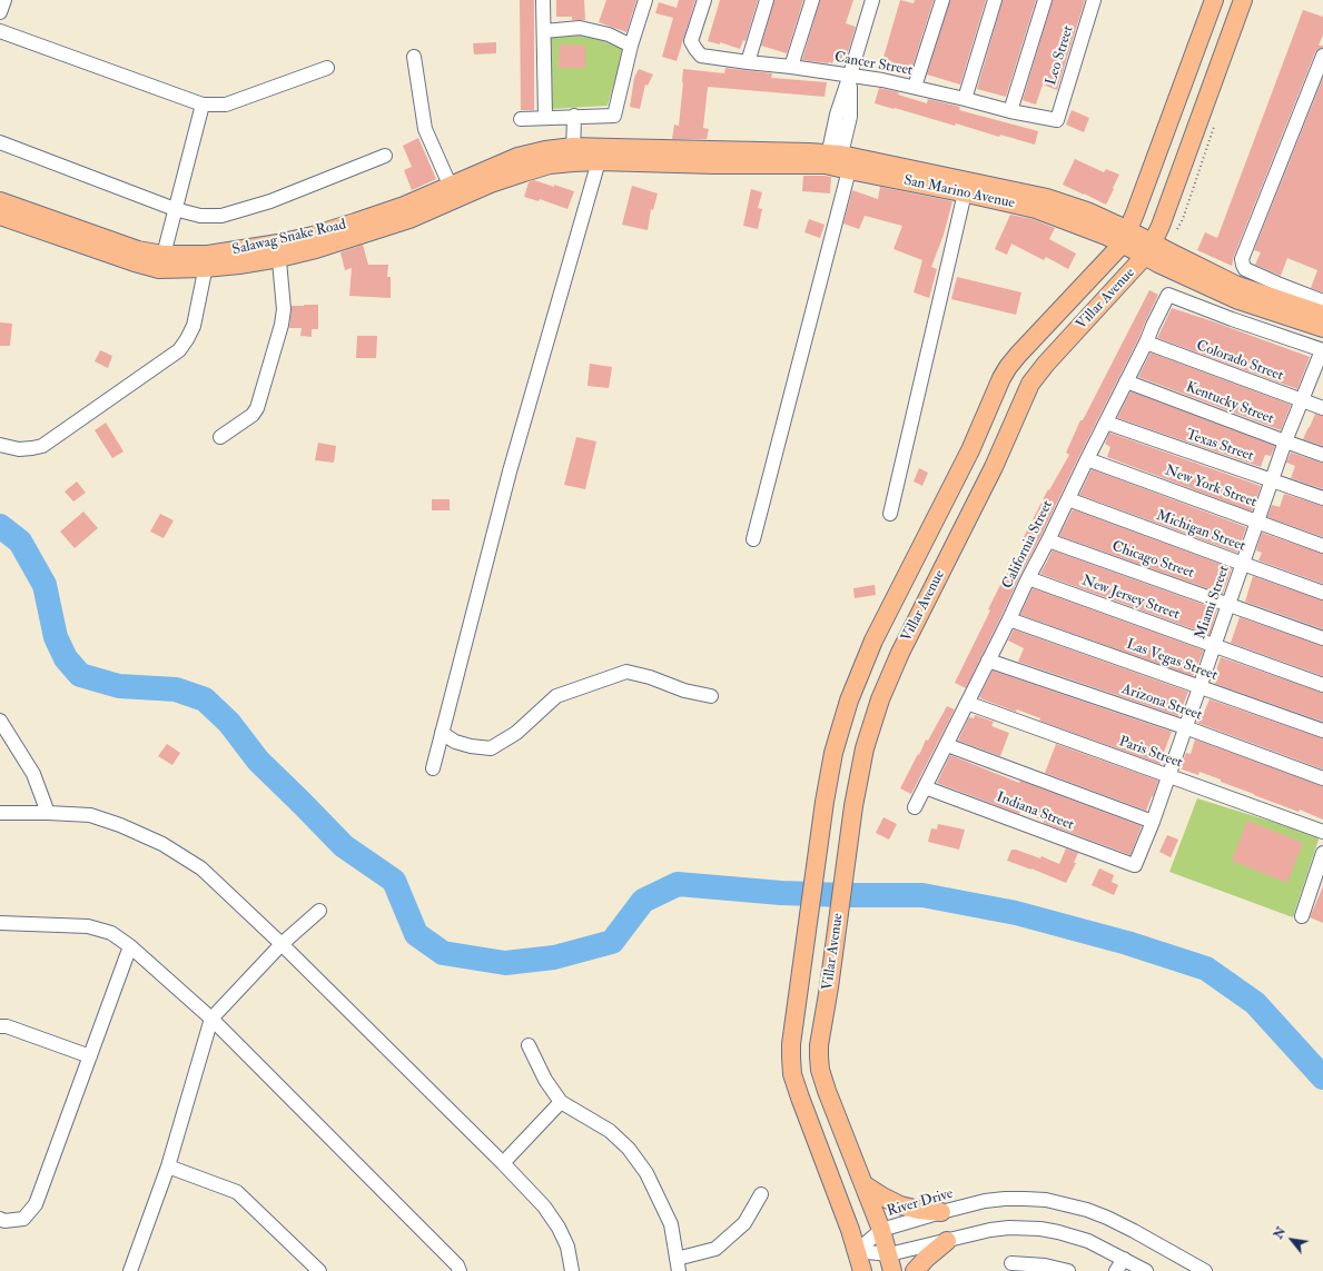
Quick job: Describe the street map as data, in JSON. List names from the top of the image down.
{
  "streets": {
    "main road": ["San Marino Avenue", "Salawag Snake Road", "Villar Avenue"],
    "street": [
      "Leo Street",
      "Cancer Street",
      "Colorado Street",
      "Kentucky Street",
      "Texas Street",
      "New York Street",
      "Michigan Street",
      "California Street",
      "Chicago Street",
      "New Jersey Street",
      "Miami Street",
      "Las Vegas Street",
      "Arizona Street",
      "Paris Street",
      "Indiana Street",
      "River Drive"
    ]
  },
  "crossings": [
    ["Leo Street", "Cancer Street"],
    ["San Marino Avenue", "Salawag Snake Road"],
    ["San Marino Avenue", "Villar Avenue"],
    ["Villar Avenue", "River Drive"],
    ["Colorado Street", "California Street"],
    ["Colorado Street", "Miami Street"],
    ["Kentucky Street", "California Street"],
    ["Kentucky Street", "Miami Street"],
    ["Texas Street", "California Street"],
    ["Texas Street", "Miami Street"],
    ["New York Street", "California Street"],
    ["New York Street", "Miami Street"],
    ["Michigan Street", "California Street"],
    ["Michigan Street", "Miami Street"],
    ["California Street", "Chicago Street"],
    ["California Street", "New Jersey Street"],
    ["California Street", "Miami Street"],
    ["California Street", "Las Vegas Street"],
    ["California Street", "Arizona Street"],
    ["California Street", "Paris Street"],
    ["California Street", "Indiana Street"],
    ["Chicago Street", "Miami Street"],
    ["New Jersey Street", "Miami Street"],
    ["Miami Street", "Las Vegas Street"],
    ["Miami Street", "Arizona Street"],
    ["Miami Street", "Paris Street"],
    ["Miami Street", "Indiana Street"]
  ],
  "north": "top left"
}
